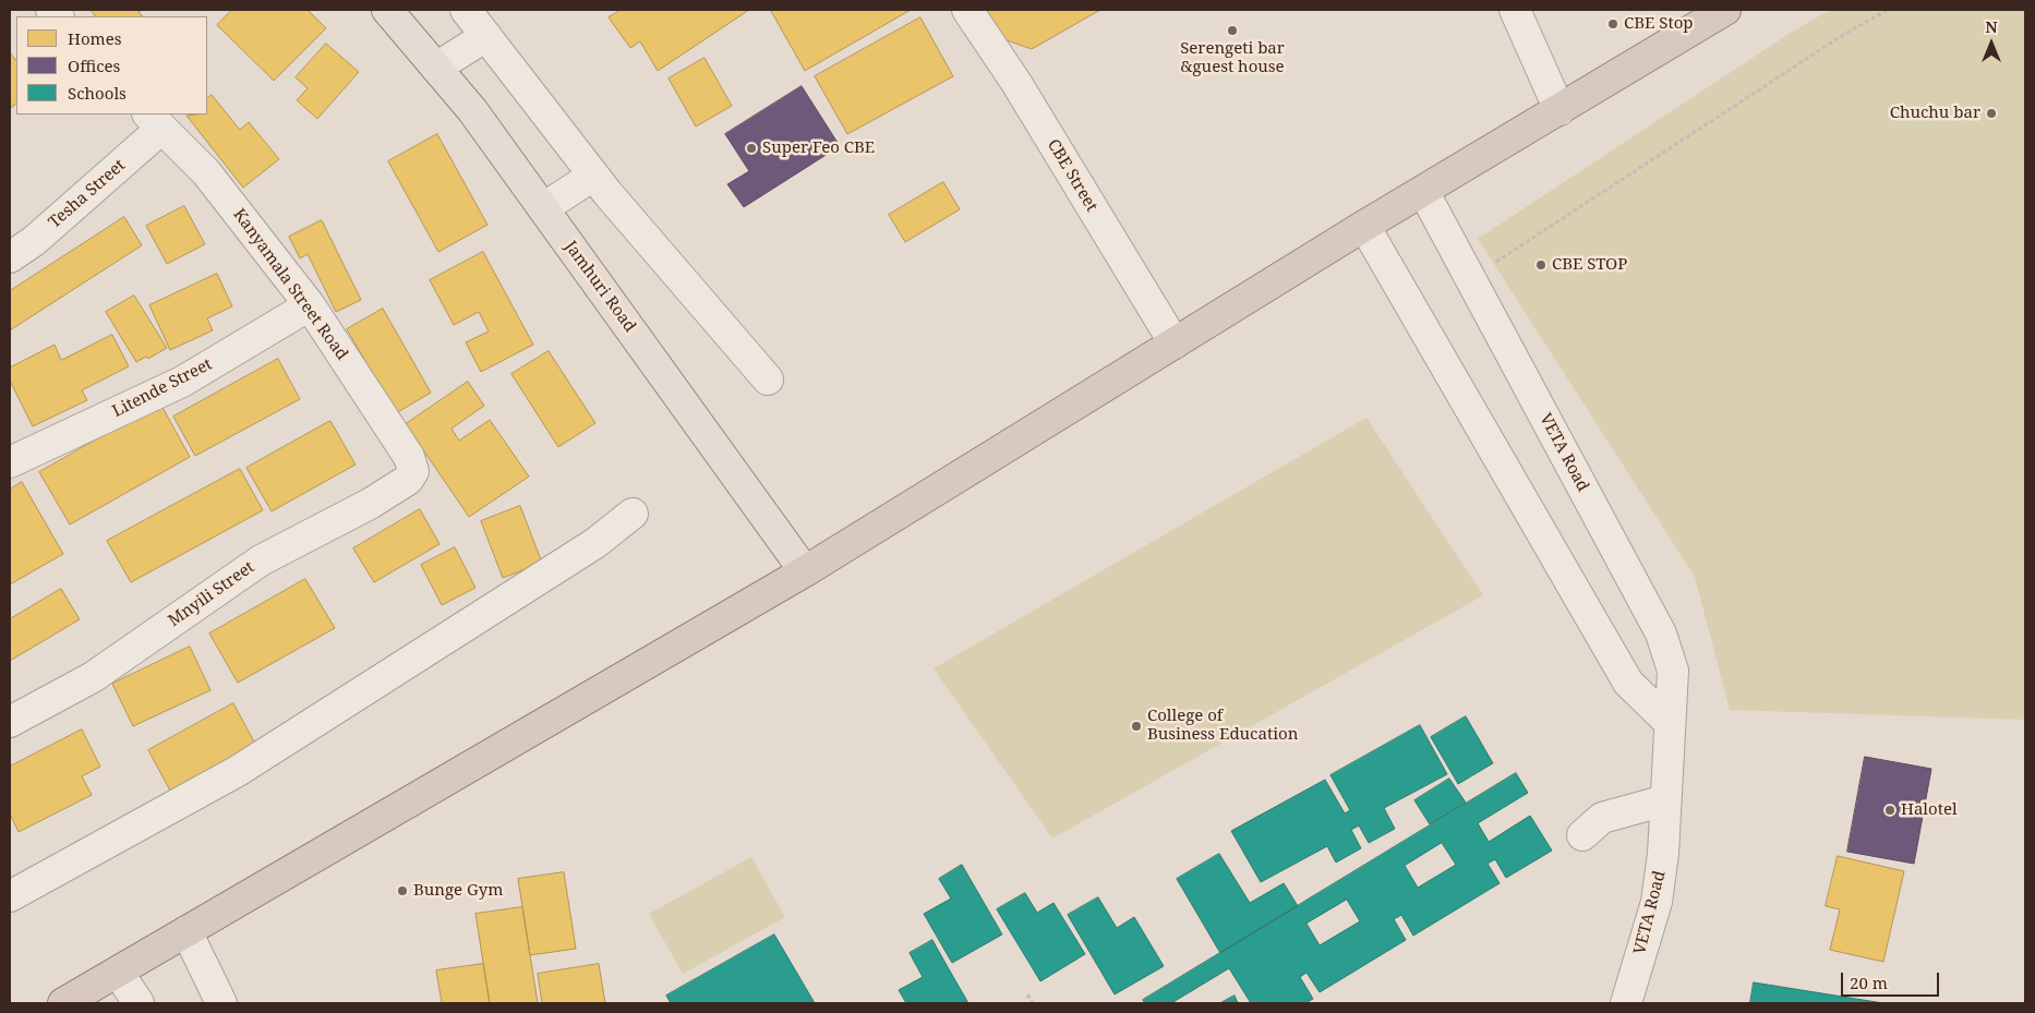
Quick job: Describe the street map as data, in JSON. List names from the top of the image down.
{
  "streets": {
    "main road": ["Jamhuri Road"],
    "street": [
      "CBE Street",
      "Tesha Street",
      "Kanyamala Street Road",
      "Litende Street",
      "VETA Road",
      "Mnyili Street"
    ]
  },
  "crossings": [
    ["Tesha Street", "Kanyamala Street Road"],
    ["Kanyamala Street Road", "Litende Street"],
    ["Kanyamala Street Road", "Mnyili Street"]
  ],
  "places": [
    "CBE Stop",
    "Serengeti bar &guest house",
    "Chuchu bar",
    "Super Feo CBE",
    "CBE STOP",
    "College of Business Education",
    "Halotel",
    "Bunge Gym"
  ],
  "legend": ["Homes", "Offices", "Schools"],
  "scale_bar": "20 m",
  "north": "top"
}
